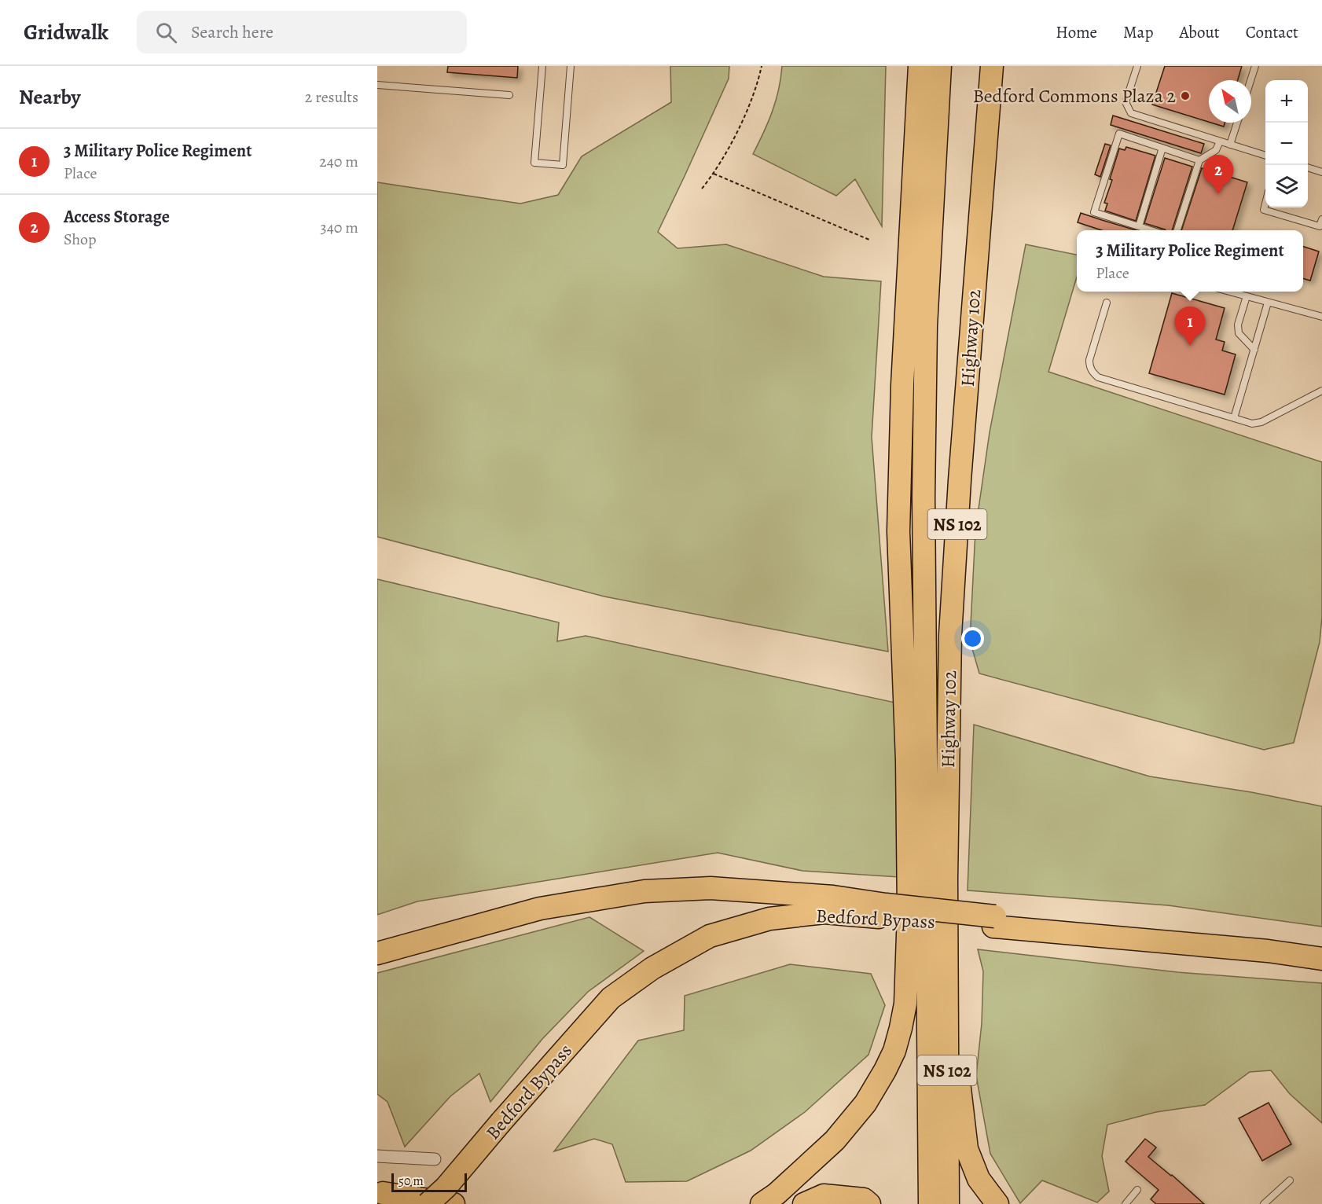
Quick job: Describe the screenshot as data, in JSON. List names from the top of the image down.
{
  "streets": {
    "highway": ["Highway 102", "NS 102", "Bedford Bypass"]
  },
  "places": ["Bedford Commons Plaza 2"],
  "scale_bar": "50 m",
  "north": "top left",
  "page": {
    "header": "Gridwalk",
    "search": "Search here",
    "nav": [
      "Home",
      "Map",
      "About",
      "Contact"
    ],
    "heading": ["Nearby", "2 results"],
    "map_buttons": ["+", "−"],
    "list": [
      {
        "mark": "1",
        "name": "3 Military Police Regiment",
        "note": "Place",
        "value": "240 m"
      },
      {
        "mark": "2",
        "name": "Access Storage",
        "note": "Shop",
        "value": "340 m"
      }
    ],
    "pins": ["2", "1"],
    "popup": ["3 Military Police Regiment", "Place"],
    "scale": "50 m"
  }
}
